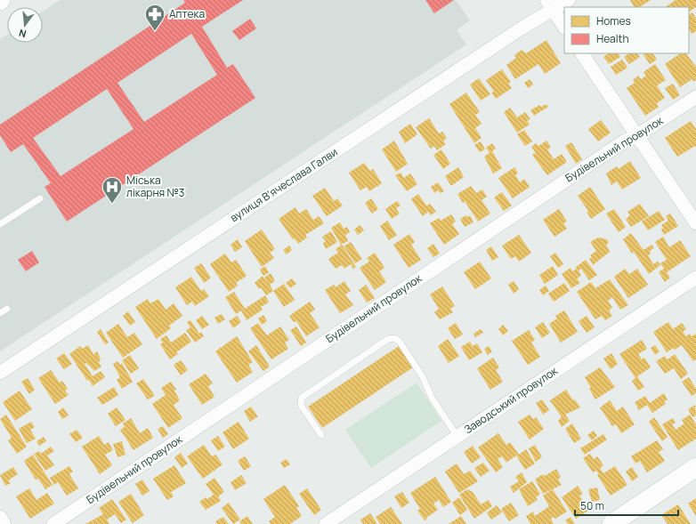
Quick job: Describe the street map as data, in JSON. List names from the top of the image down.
{
  "streets": {
    "street": ["Будівельний провулок", "вулиця Вʼячеслава Галви", "Заводський провулок"]
  },
  "places": {
    "pharmacy": ["Аптека"],
    "hospital": ["Міська лікарня №3"]
  },
  "legend": ["Homes", "Health"],
  "scale_bar": "50 m",
  "north": "bottom"
}
